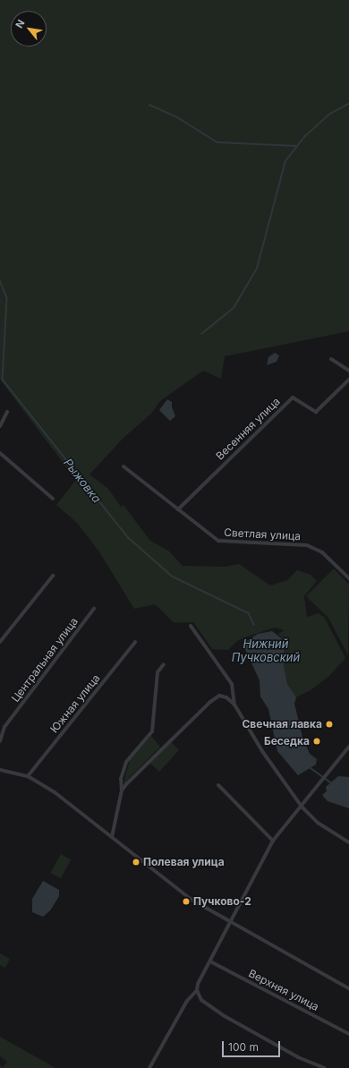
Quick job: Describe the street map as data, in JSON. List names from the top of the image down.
{
  "streets": {
    "street": [
      "Весенняя улица",
      "Светлая улица",
      "Центральная улица",
      "Южная улица",
      "Верхняя улица"
    ]
  },
  "crossings": [
    ["Весенняя улица", "Светлая улица"]
  ],
  "water": ["Рыжовка", "Нижний Пучковский"],
  "places": [
    "Свечная лавка",
    "Беседка",
    "Полевая улица",
    "Пучково-2"
  ],
  "scale_bar": "100 m",
  "north": "top left"
}
